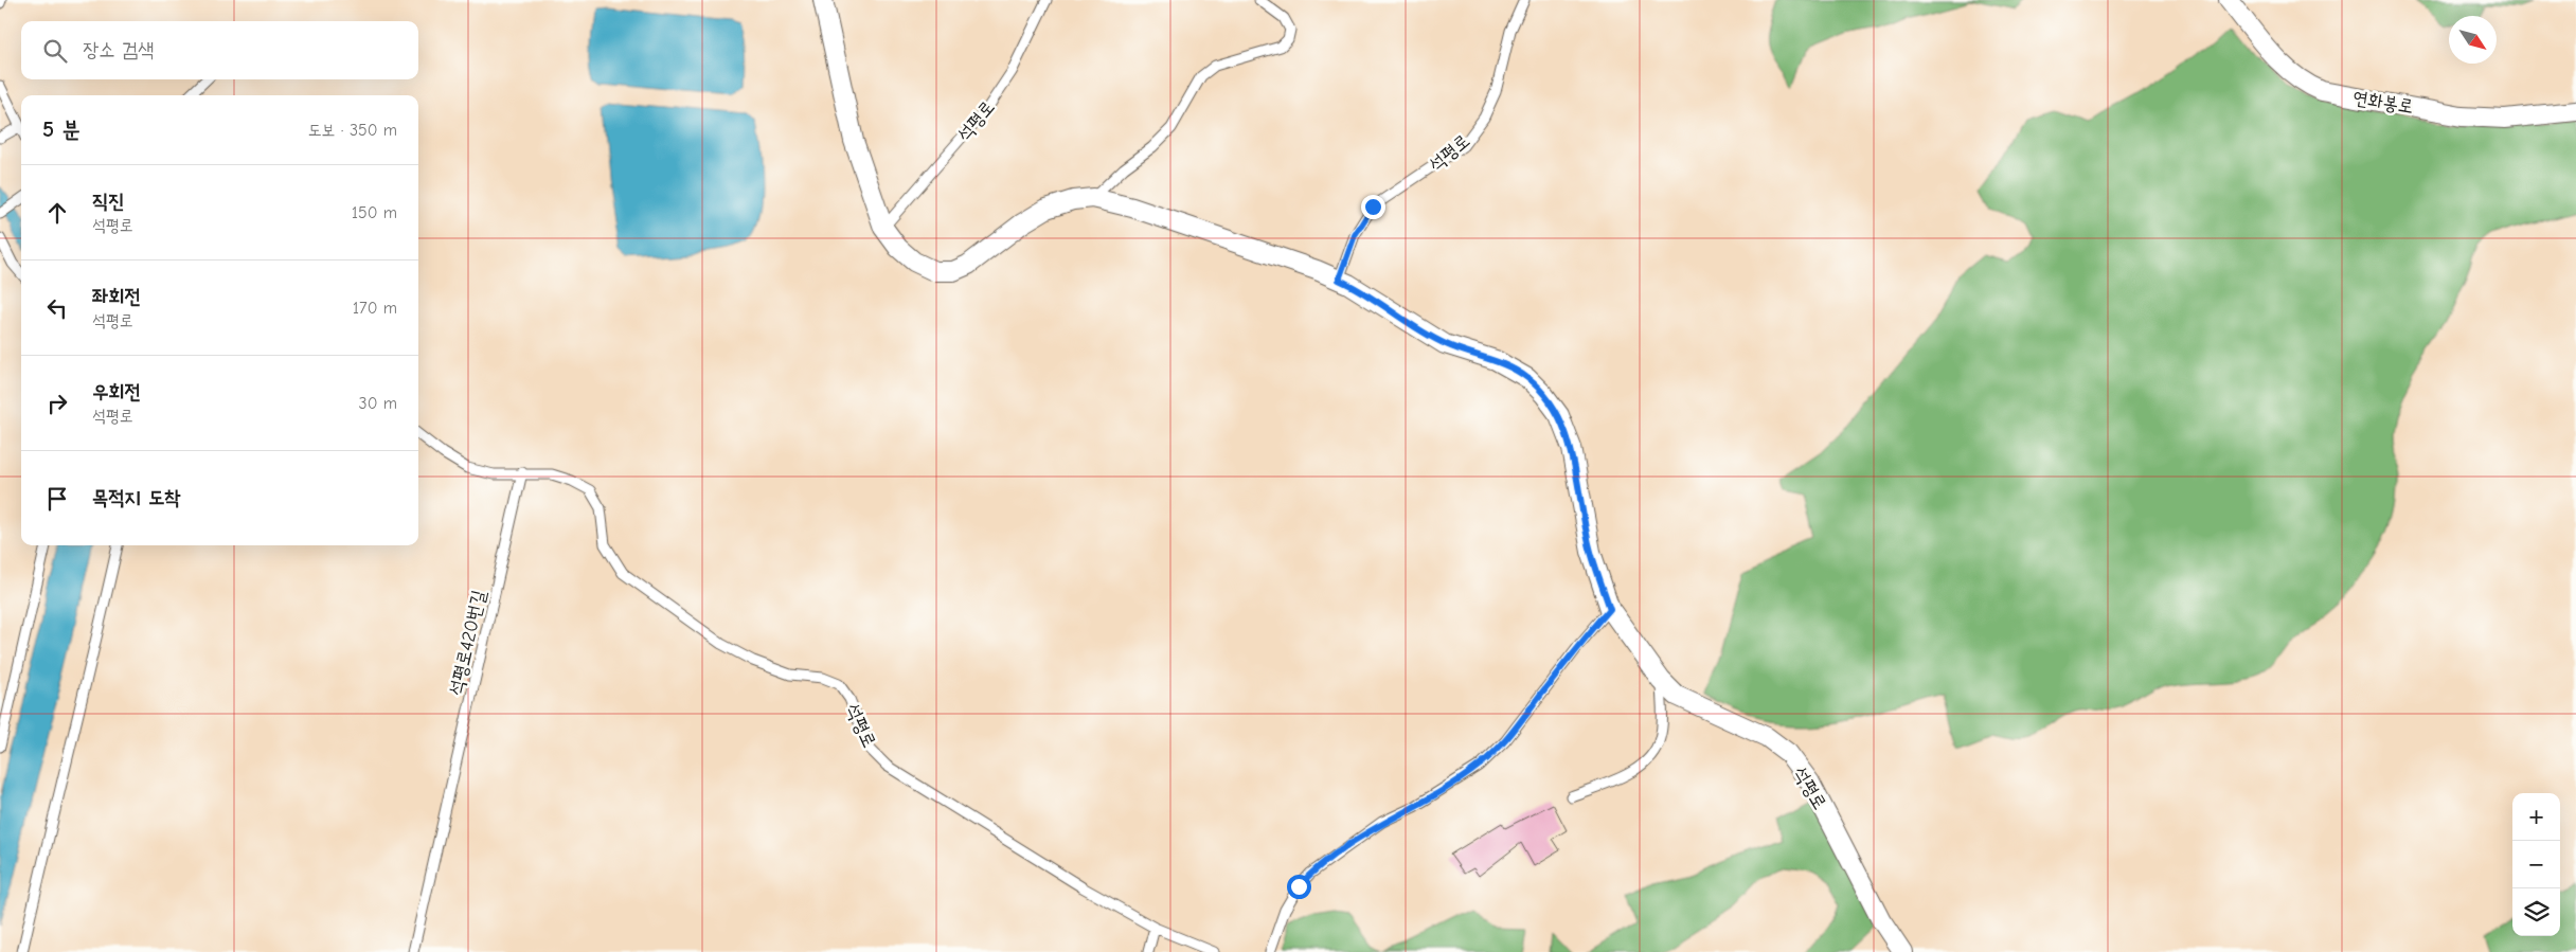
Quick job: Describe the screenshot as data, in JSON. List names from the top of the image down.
{
  "streets": {
    "street": ["연화봉로", "석평로"],
    "lane": ["석평로420번길"]
  },
  "crossings": [
    ["석평로", "석평로420번길"]
  ],
  "north": "bottom right",
  "page": {
    "search": "장소 검색",
    "heading": ["5 분", "도보 · 350 m"],
    "list": [
      ["직진", "석평로", "150 m"],
      ["좌회전", "석평로", "170 m"],
      ["우회전", "석평로", "30 m"],
      "목적지 도착"
    ],
    "map_buttons": ["+", "−"]
  }
}
